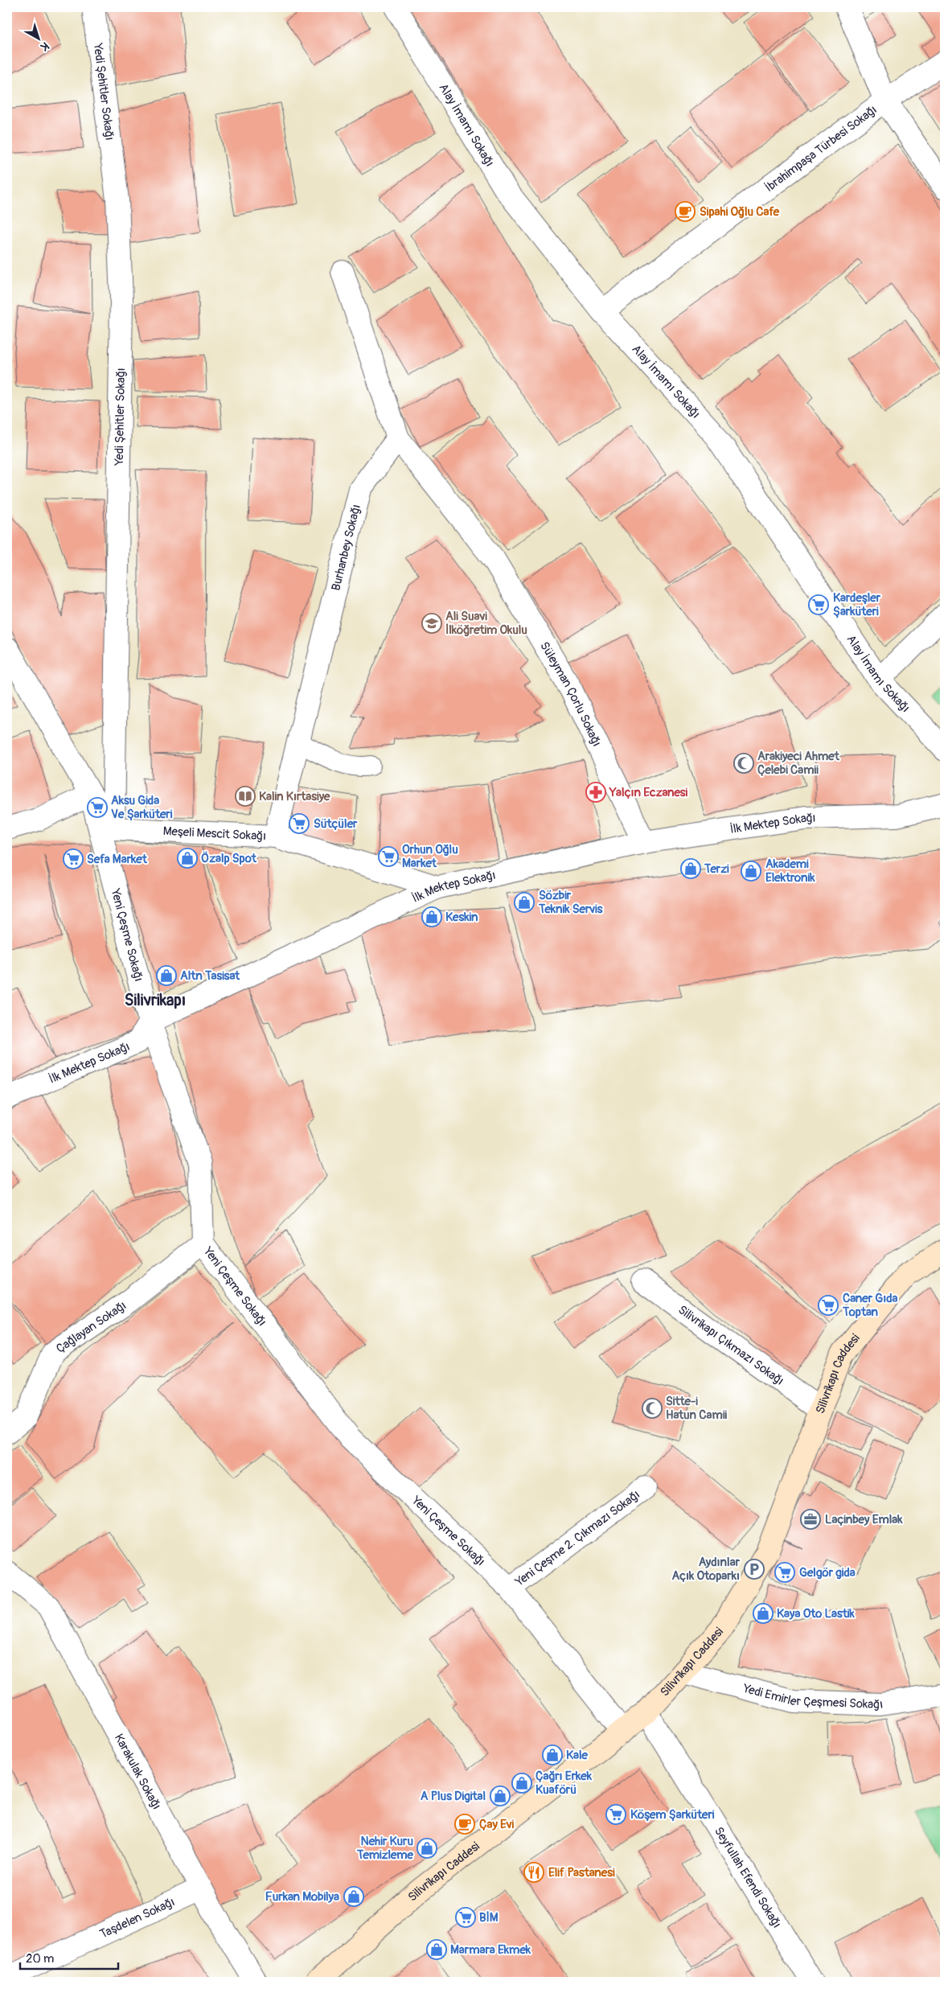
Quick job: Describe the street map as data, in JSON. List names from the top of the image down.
{
  "streets": {
    "main road": ["Silivrikapı Caddesi"],
    "street": [
      "Yedi Şehitler Sokağı",
      "Alay İmamı Sokağı",
      "İbrahimpaşa Türbesi Sokağı",
      "Burhanbey Sokağı",
      "Süleyman Çorlu Sokağı",
      "İlk Mektep Sokağı",
      "Meşeli Mescit Sokağı",
      "Yeni Çeşme Sokağı",
      "Çağlayan Sokağı",
      "Silivrikapı Çıkmazı Sokağı",
      "Yeni Çeşme 2. Çıkmazı Sokağı",
      "Yedi Emirler Çeşmesi Sokağı",
      "Karakulak Sokağı",
      "Seyfullah Efendi Sokağı",
      "Taşdelen Sokağı"
    ]
  },
  "crossings": [
    ["Yedi Şehitler Sokağı", "Meşeli Mescit Sokağı"],
    ["Alay İmamı Sokağı", "İbrahimpaşa Türbesi Sokağı"],
    ["Burhanbey Sokağı", "Süleyman Çorlu Sokağı"],
    ["Burhanbey Sokağı", "Meşeli Mescit Sokağı"],
    ["Süleyman Çorlu Sokağı", "İlk Mektep Sokağı"],
    ["İlk Mektep Sokağı", "Meşeli Mescit Sokağı"],
    ["İlk Mektep Sokağı", "Yeni Çeşme Sokağı"],
    ["Yeni Çeşme Sokağı", "Çağlayan Sokağı"],
    ["Yeni Çeşme Sokağı", "Silivrikapı Caddesi"],
    ["Yeni Çeşme Sokağı", "Yeni Çeşme 2. Çıkmazı Sokağı"],
    ["Silivrikapı Çıkmazı Sokağı", "Silivrikapı Caddesi"],
    ["Silivrikapı Caddesi", "Yedi Emirler Çeşmesi Sokağı"],
    ["Silivrikapı Caddesi", "Seyfullah Efendi Sokağı"],
    ["Karakulak Sokağı", "Taşdelen Sokağı"]
  ],
  "districts": ["Silivrikapı"],
  "places": {
    "cafe": ["Sipahi Oğlu Cafe", "Çay Evi"],
    "supermarket": [
      "Kardeşler Şarküteri",
      "Aksu Gida Ve Şarküteri",
      "Sütçüler",
      "Orhun Oğlu Market",
      "Sefa Market",
      "Caner Gıda Toptan",
      "Gelgör gida",
      "Köşem Şarküteri",
      "BİM"
    ],
    "school or university": ["Ali Suavi İlköğretim Okulu"],
    "mosque": ["Arakiyeci Ahmet Çelebi Camii", "Sitte-i Hatun Camii"],
    "pharmacy": ["Yalçın Eczanesi"],
    "library": ["Kalin Kırtasiye"],
    "shop": [
      "Özalp Spot",
      "Terzi",
      "Akademi Elektronik",
      "Sözbir Teknik Servis",
      "Keskin",
      "Altn Tasisat",
      "Kaya Oto Lastik",
      "Kale",
      "Çağrı Erkek Kuaförü",
      "A Plus Digital",
      "Nehir Kuru Temizleme",
      "Furkan Mobilya",
      "Marmara Ekmek"
    ],
    "office": ["Laçinbey Emlak"],
    "parking": ["Aydınlar Açık Otoparkı"],
    "restaurant": ["Elif Pastanesi"]
  },
  "scale_bar": "20 m",
  "north": "bottom right"
}
